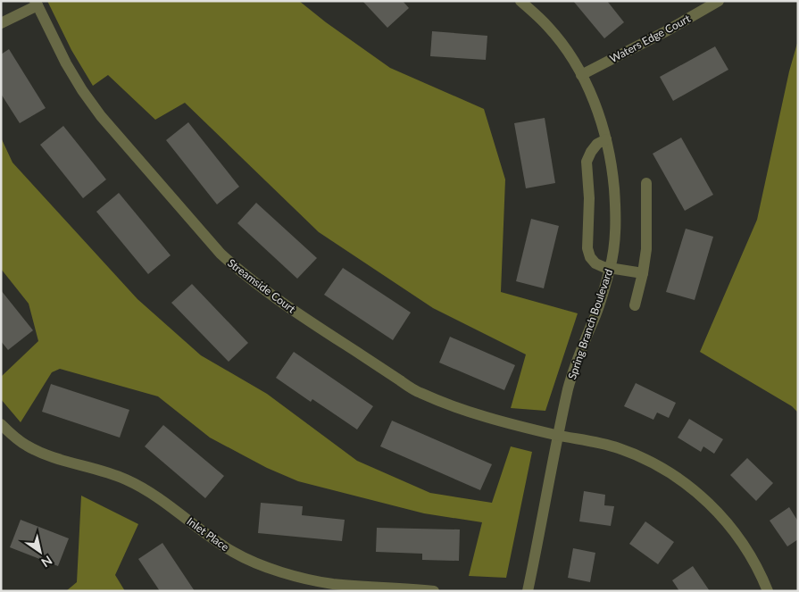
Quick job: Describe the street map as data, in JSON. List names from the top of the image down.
{
  "streets": {
    "street": [
      "Waters Edge Court",
      "Streamside Court",
      "Spring Branch Boulevard",
      "Inlet Place"
    ]
  },
  "crossings": [
    ["Waters Edge Court", "Spring Branch Boulevard"],
    ["Streamside Court", "Spring Branch Boulevard"]
  ],
  "north": "bottom right"
}
